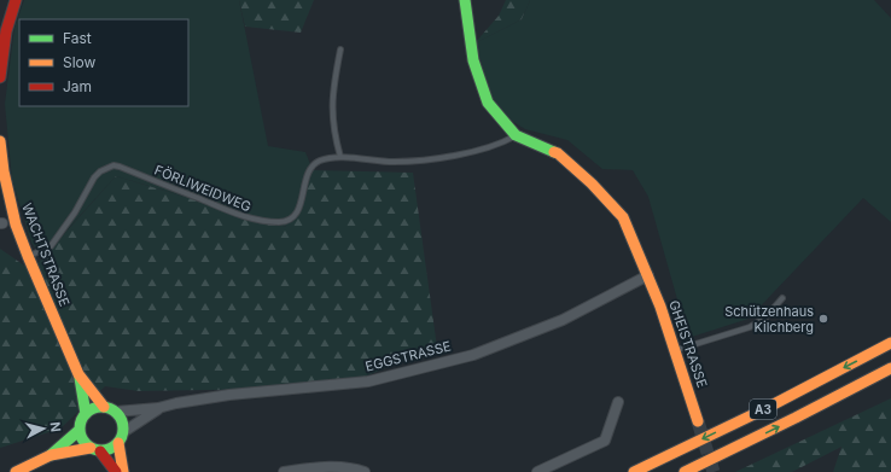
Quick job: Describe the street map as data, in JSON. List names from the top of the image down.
{
  "streets": {
    "main road": ["WACHTSTRASSE", "GHEISTRASSE", "A3"],
    "street": ["EGGSTRASSE"],
    "lane": ["FÖRLIWEIDWEG"]
  },
  "crossings": [
    ["FÖRLIWEIDWEG", "WACHTSTRASSE"],
    ["FÖRLIWEIDWEG", "GHEISTRASSE"],
    ["WACHTSTRASSE", "EGGSTRASSE"],
    ["GHEISTRASSE", "EGGSTRASSE"]
  ],
  "places": ["Schützenhaus Kilchberg"],
  "legend": ["Fast", "Slow", "Jam"],
  "north": "right"
}
